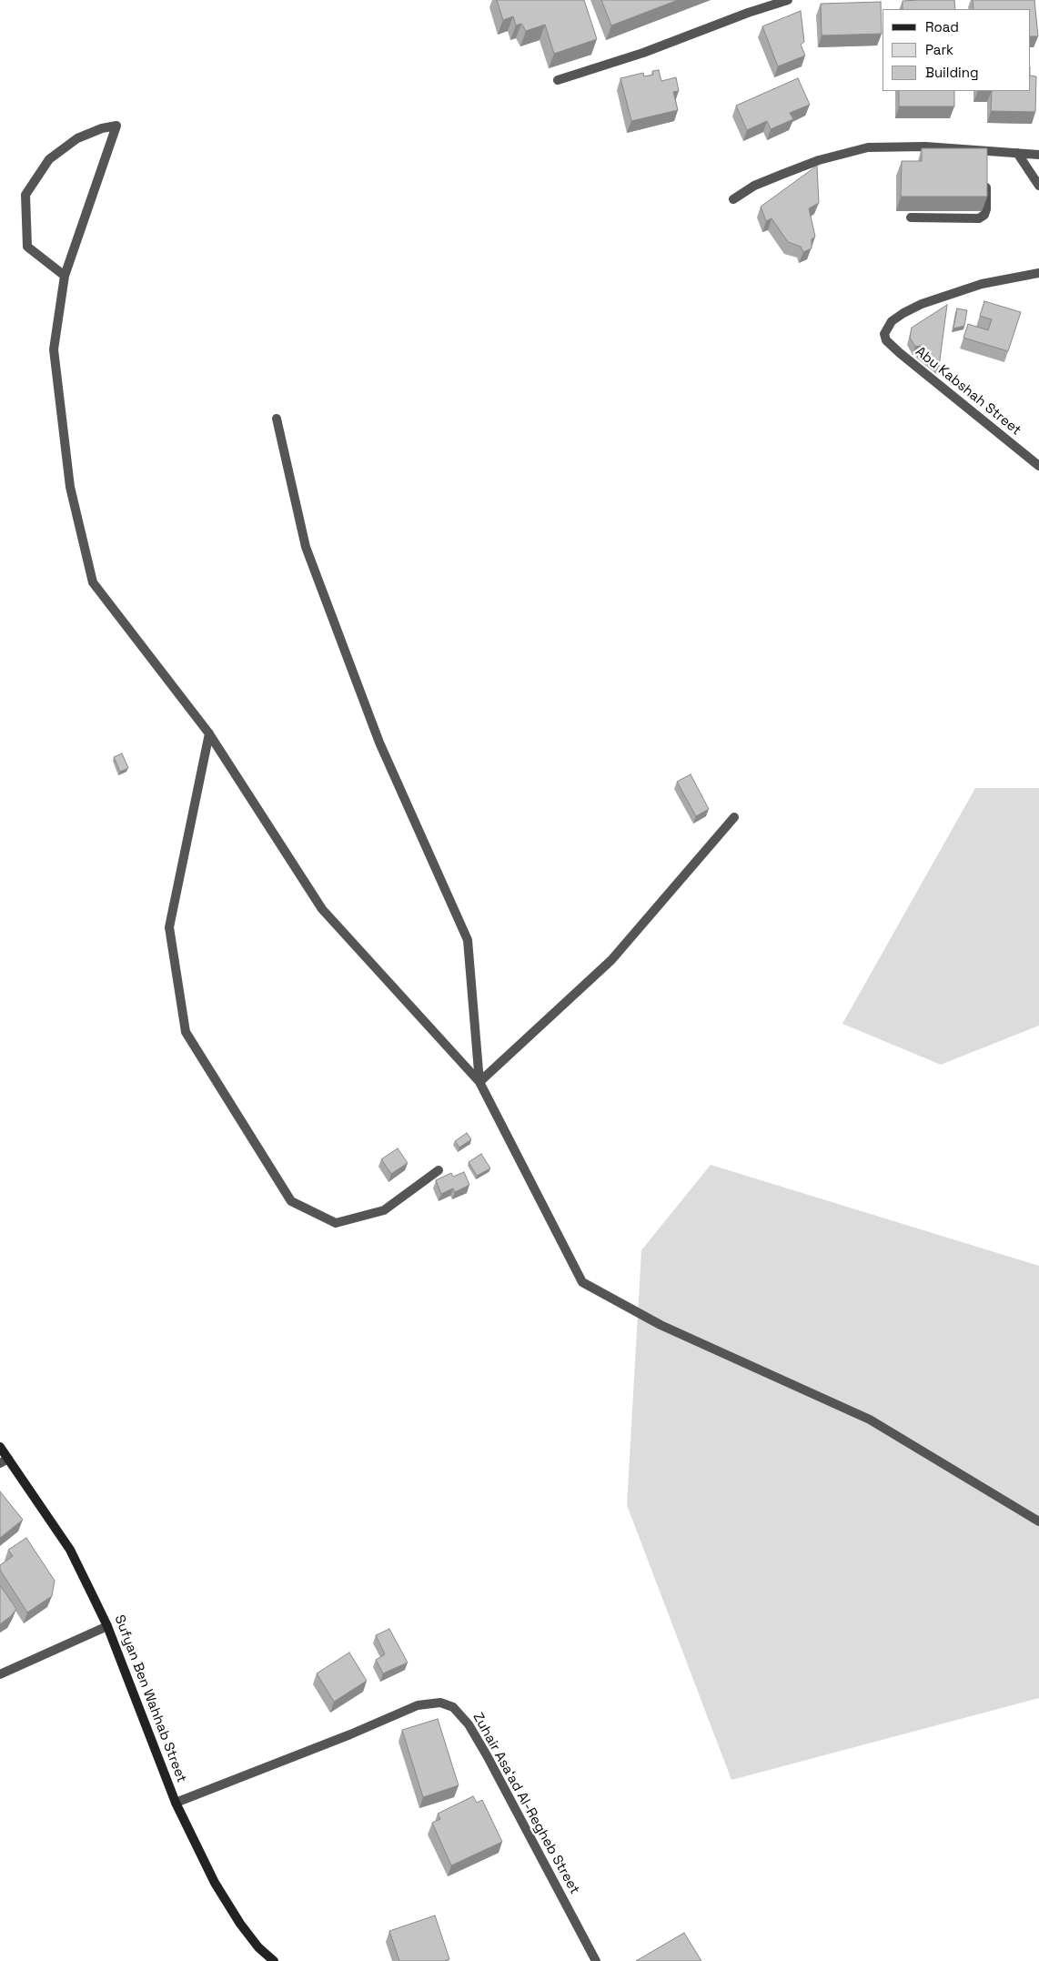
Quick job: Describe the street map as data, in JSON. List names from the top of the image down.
{
  "streets": {
    "street": ["Abu Kabshah Street", "Sufyan Ben Wahhab Street", "Zuhair Asa‘ad Al-Regheb Street"]
  },
  "crossings": [
    ["Sufyan Ben Wahhab Street", "Zuhair Asa‘ad Al-Regheb Street"]
  ],
  "legend": ["Road", "Park", "Building"]
}
